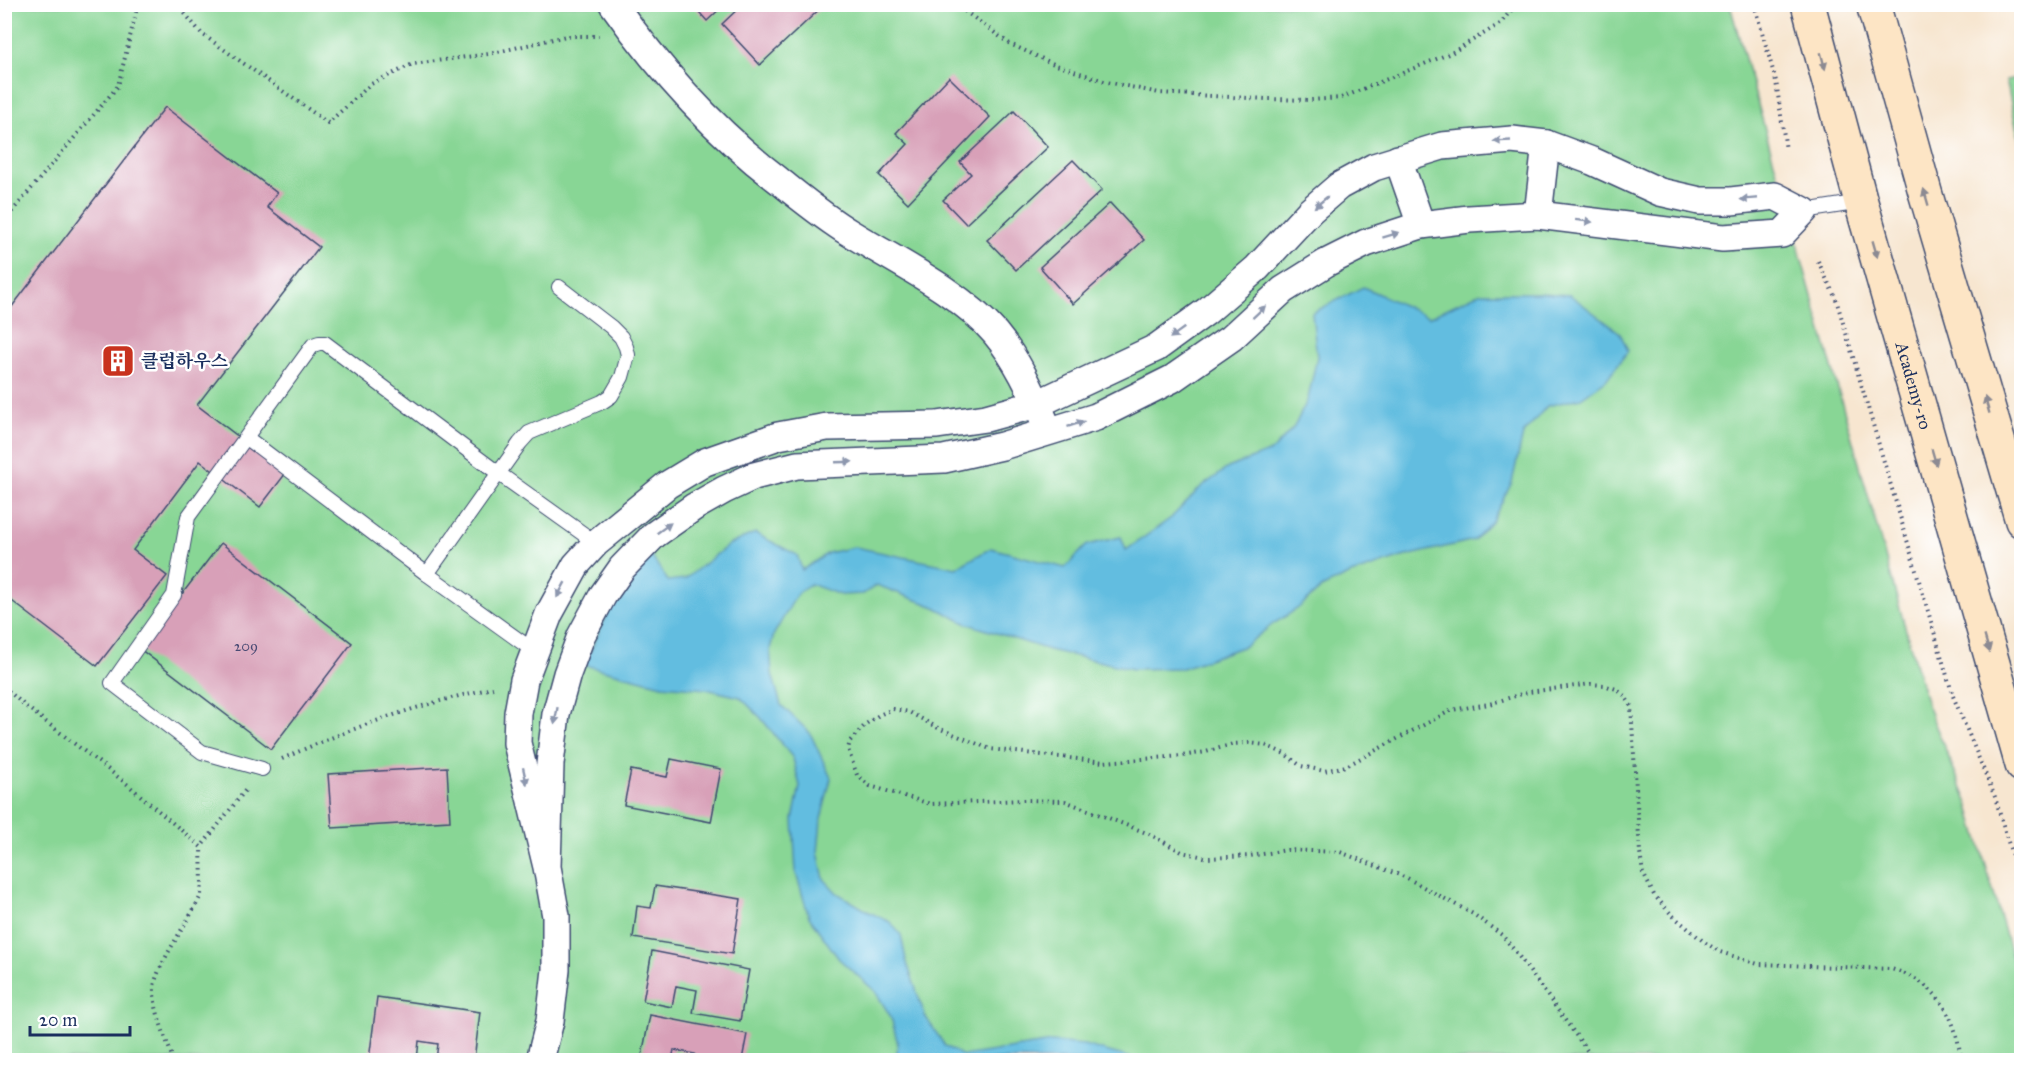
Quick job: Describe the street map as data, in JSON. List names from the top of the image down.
{
  "streets": {
    "main road": ["Academy-ro"]
  },
  "places": {
    "building": ["클럽하우스"]
  },
  "house_numbers": ["209"],
  "scale_bar": "20 m"
}
